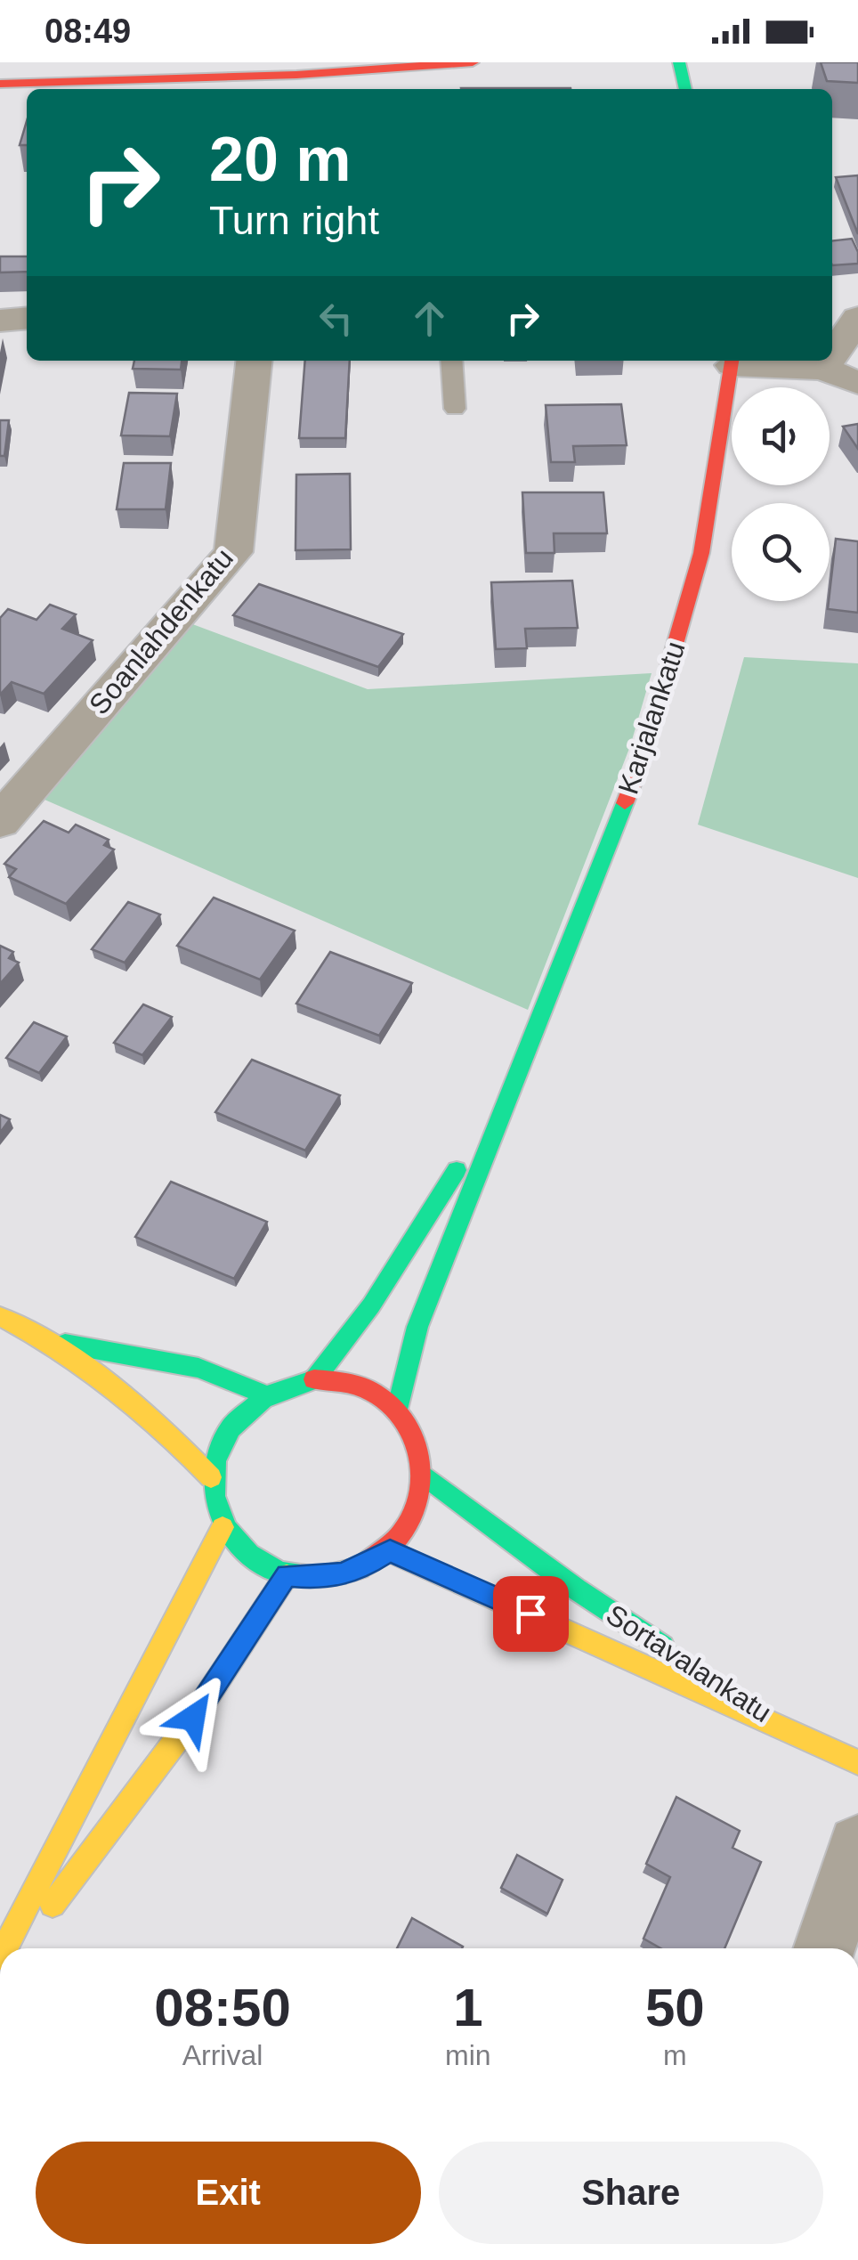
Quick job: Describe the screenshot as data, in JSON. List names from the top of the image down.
{
  "streets": {
    "main road": ["Karjalankatu", "Sortavalankatu"],
    "street": ["Soanlahdenkatu"]
  },
  "crossings": [
    ["Karjalankatu", "Sortavalankatu"]
  ],
  "page": {
    "status": "08:49",
    "turn": ["20 m", "Turn right"],
    "eta": [
      "08:50",
      "Arrival",
      "1",
      "min",
      "50",
      "m"
    ],
    "buttons": ["Exit", "Share"]
  }
}
